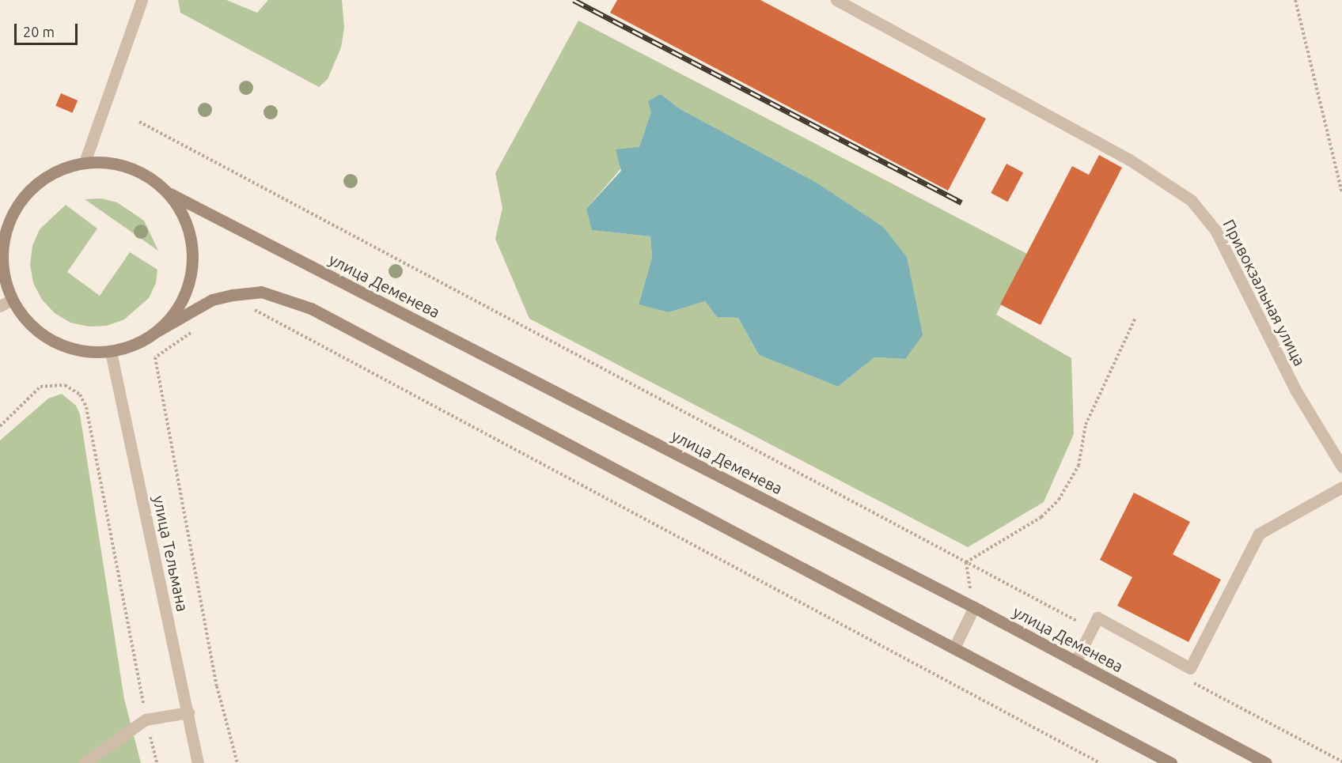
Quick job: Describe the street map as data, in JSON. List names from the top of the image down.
{
  "streets": {
    "main road": ["улица Деменева"],
    "street": ["Привокзальная улица", "улица Тельмана"]
  },
  "scale_bar": "20 m"
}
